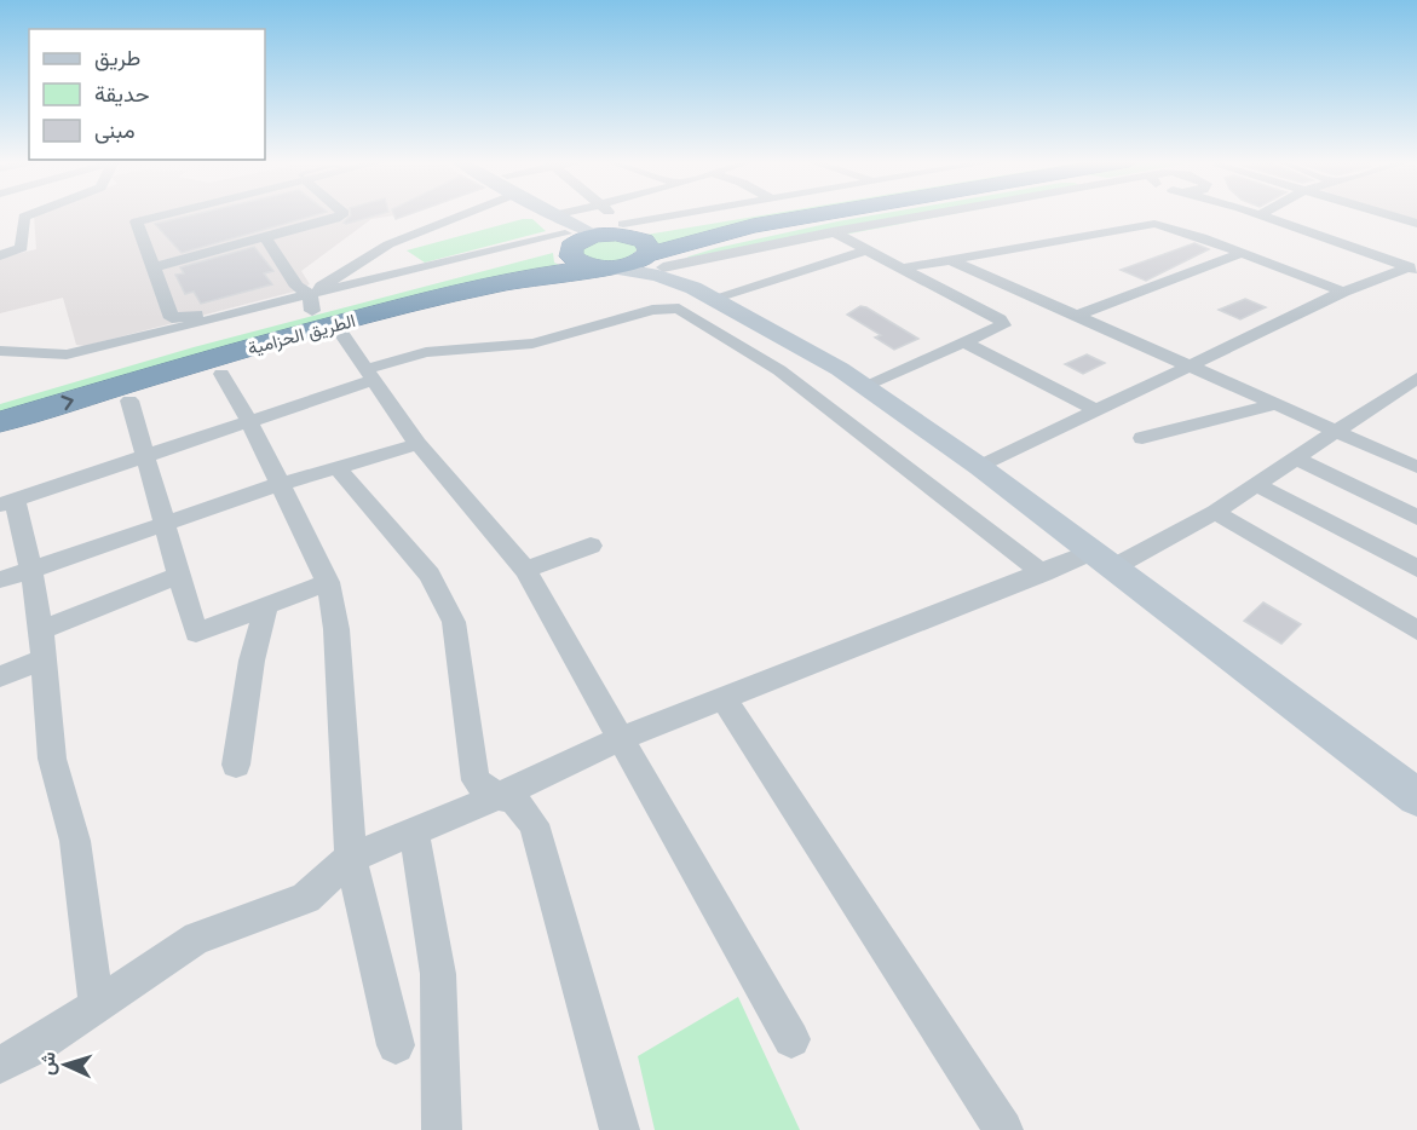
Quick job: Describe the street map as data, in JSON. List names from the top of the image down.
{
  "streets": {
    "highway": ["الطريق الحزامية"]
  },
  "legend": ["طريق", "حديقة", "مبنى"],
  "north": "left"
}
